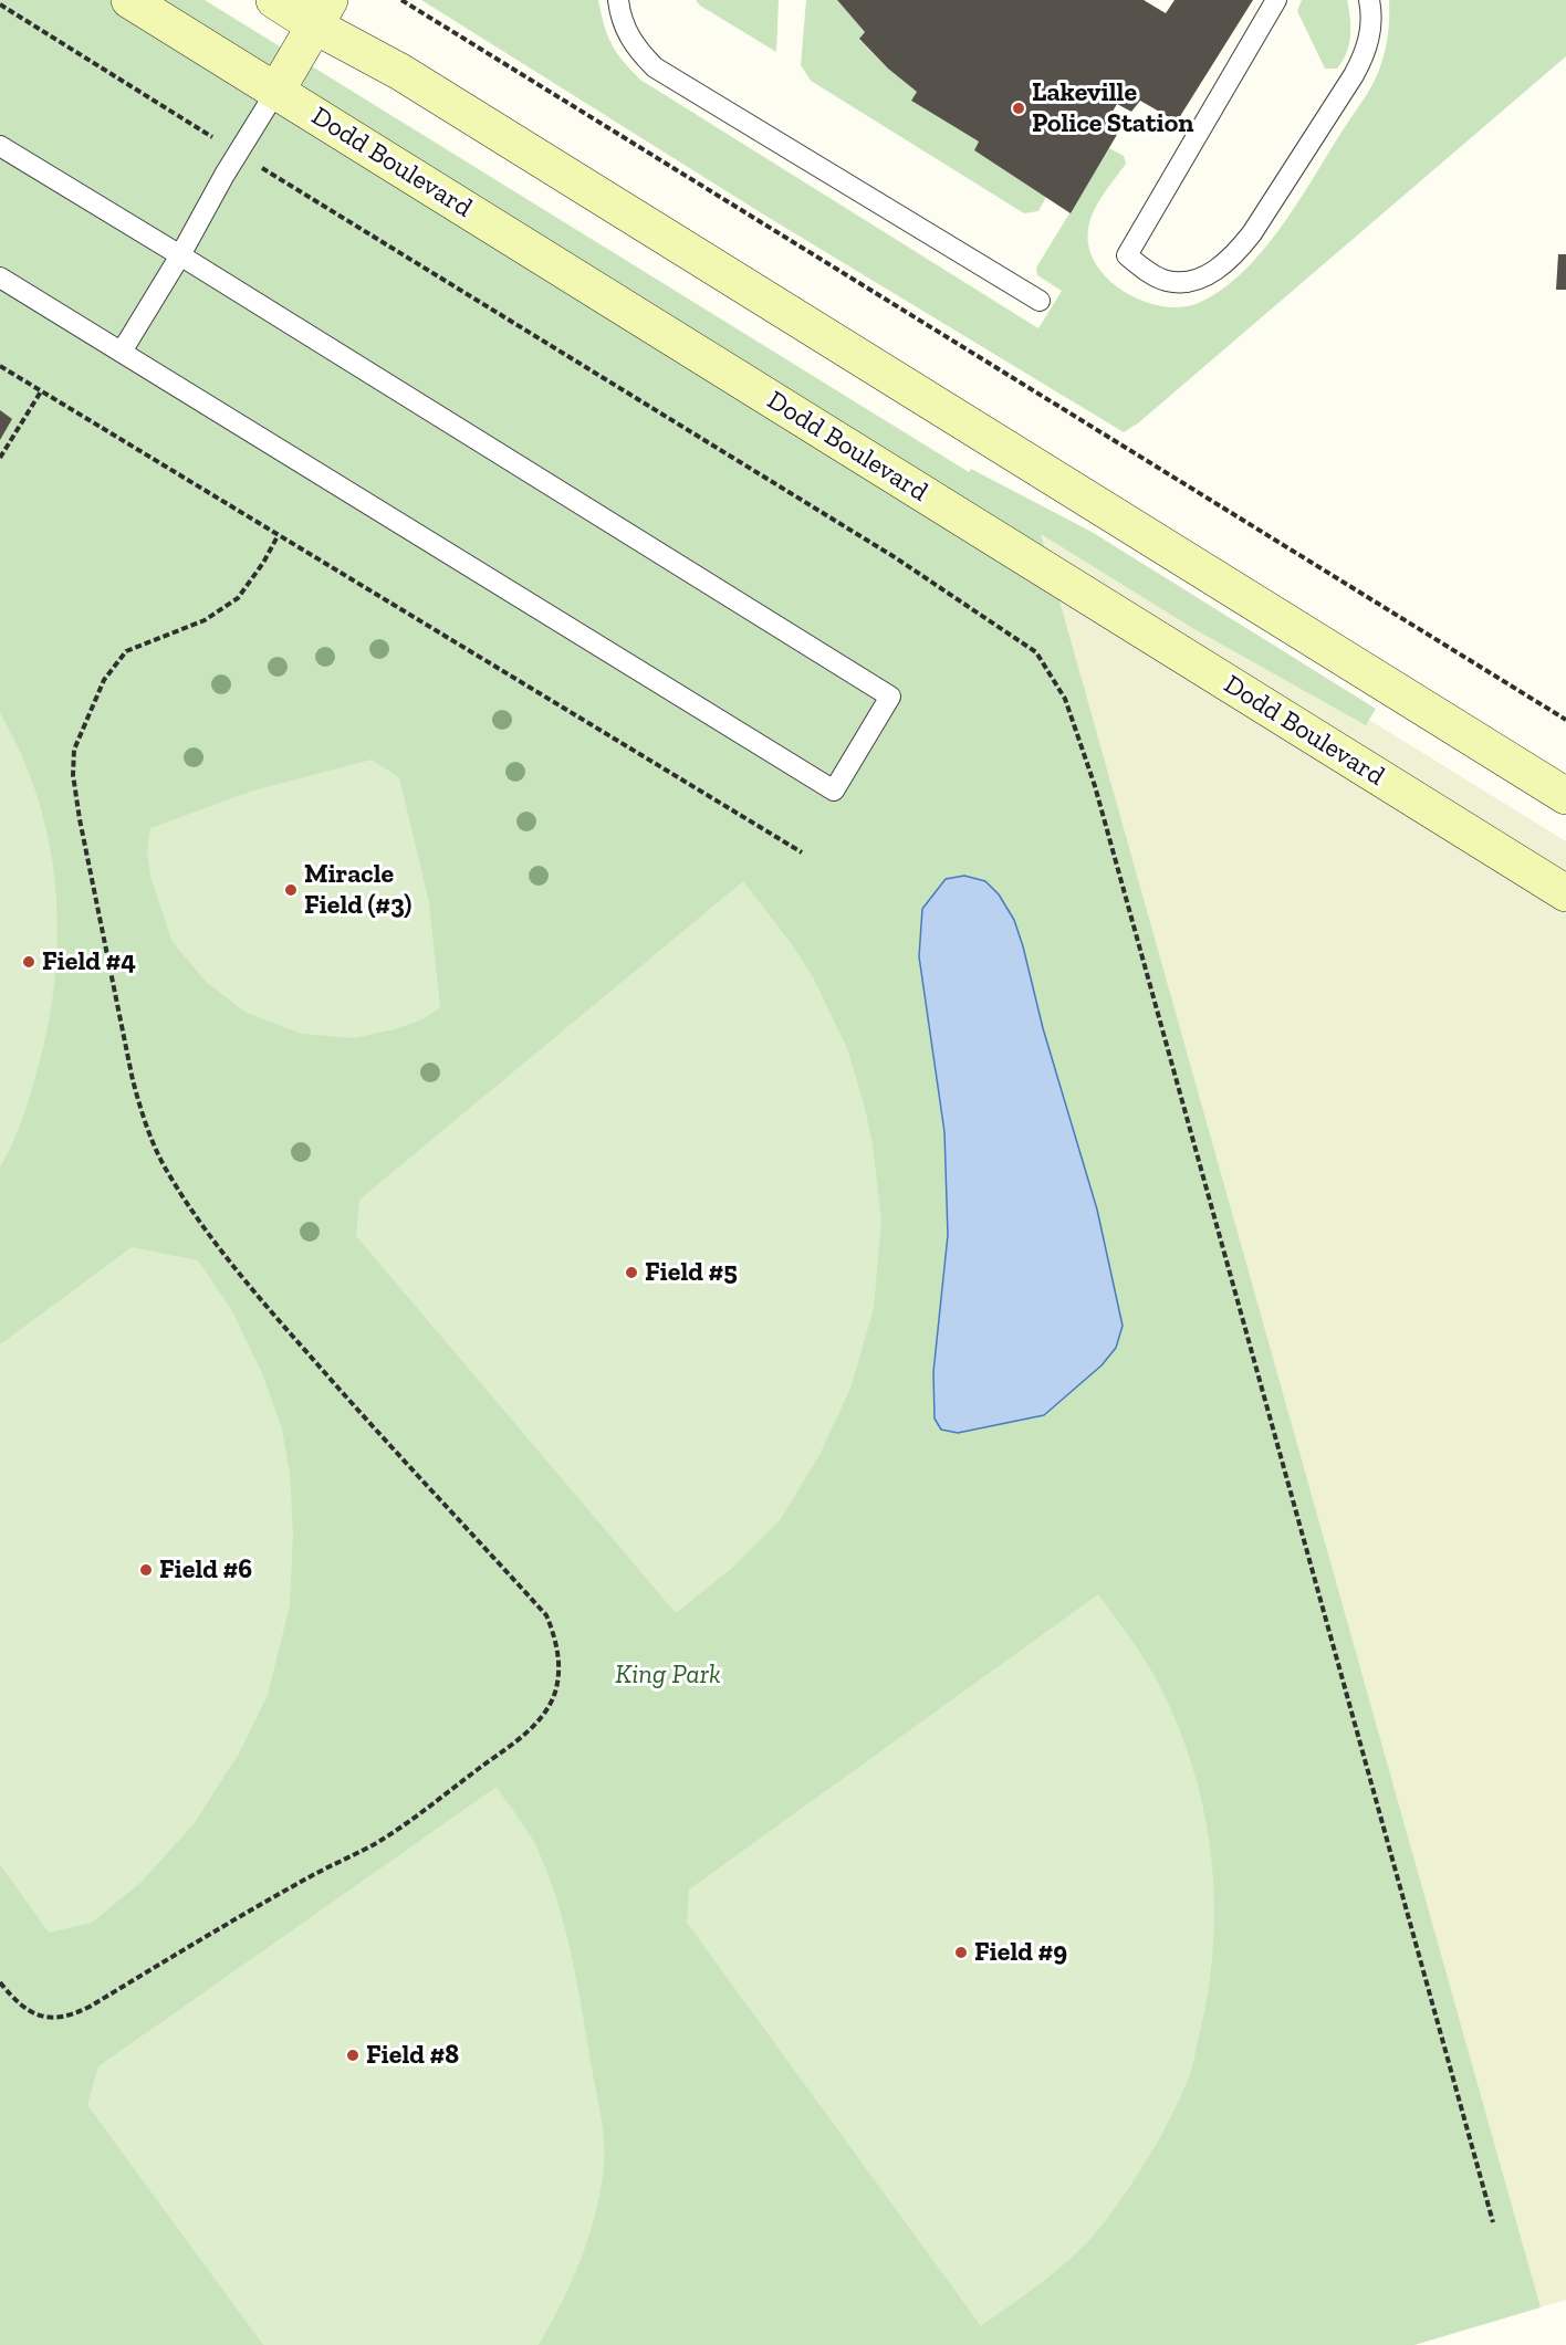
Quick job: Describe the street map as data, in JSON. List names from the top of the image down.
{
  "streets": {
    "main road": ["Dodd Boulevard"]
  },
  "parks": ["King Park"],
  "places": [
    "Lakeville Police Station",
    "Miracle Field (#3)",
    "Field #4",
    "Field #5",
    "Field #6",
    "Field #9",
    "Field #8"
  ]
}
